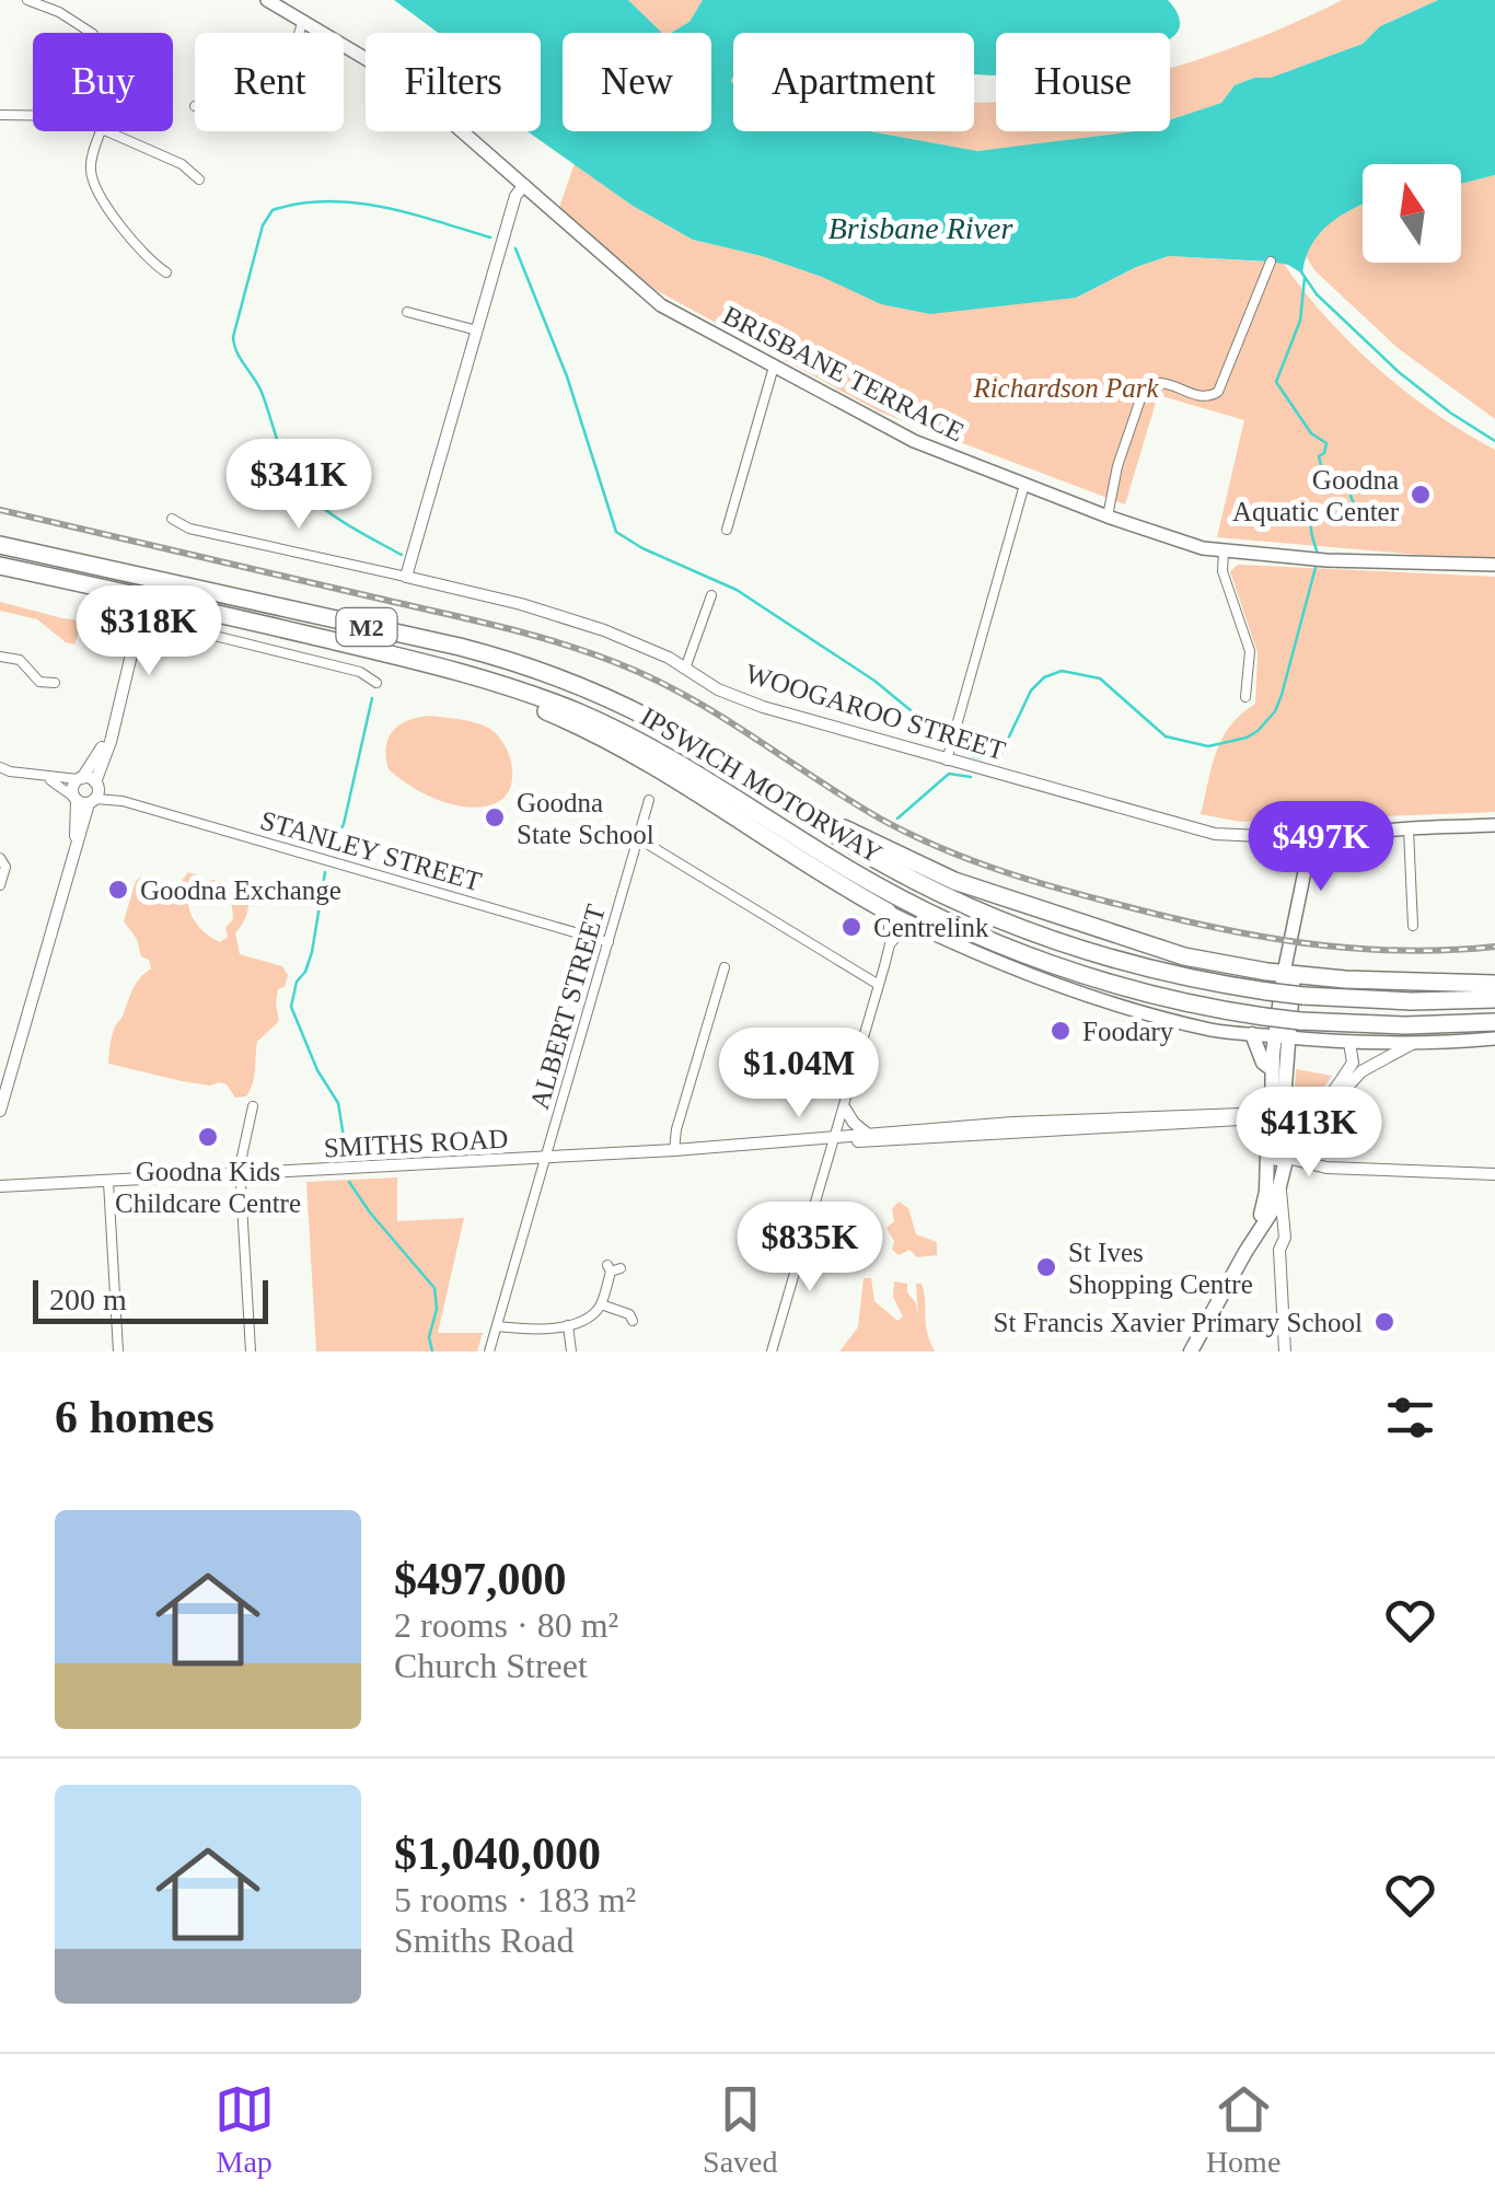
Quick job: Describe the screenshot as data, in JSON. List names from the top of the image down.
{
  "streets": {
    "highway": ["M2", "IPSWICH MOTORWAY"],
    "main road": ["BRISBANE TERRACE", "WOOGAROO STREET"],
    "street": ["STANLEY STREET", "ALBERT STREET", "SMITHS ROAD"]
  },
  "crossings": [
    ["STANLEY STREET", "ALBERT STREET"],
    ["ALBERT STREET", "SMITHS ROAD"]
  ],
  "water": ["Brisbane River"],
  "parks": ["Richardson Park"],
  "places": [
    "Goodna Aquatic Center",
    "Goodna State School",
    "Goodna Exchange",
    "Centrelink",
    "Foodary",
    "Goodna Kids Childcare Centre",
    "St Ives Shopping Centre",
    "St Francis Xavier Primary School"
  ],
  "scale_bar": "200 m",
  "north": "top",
  "page": {
    "chip": [
      "Buy",
      "Rent",
      "Filters",
      "New",
      "Apartment",
      "House"
    ],
    "price": [
      "$341K",
      "$318K",
      "$497K",
      "$1.04M",
      "$413K",
      "$835K"
    ],
    "scale": "200 m",
    "heading": "6 homes",
    "list": [
      {
        "name": "$497,000",
        "note": "2 rooms · 80 m² · Church Street"
      },
      {
        "name": "$1,040,000",
        "note": "5 rooms · 183 m² · Smiths Road"
      }
    ],
    "tabs": ["Map", "Saved", "Home"]
  }
}
